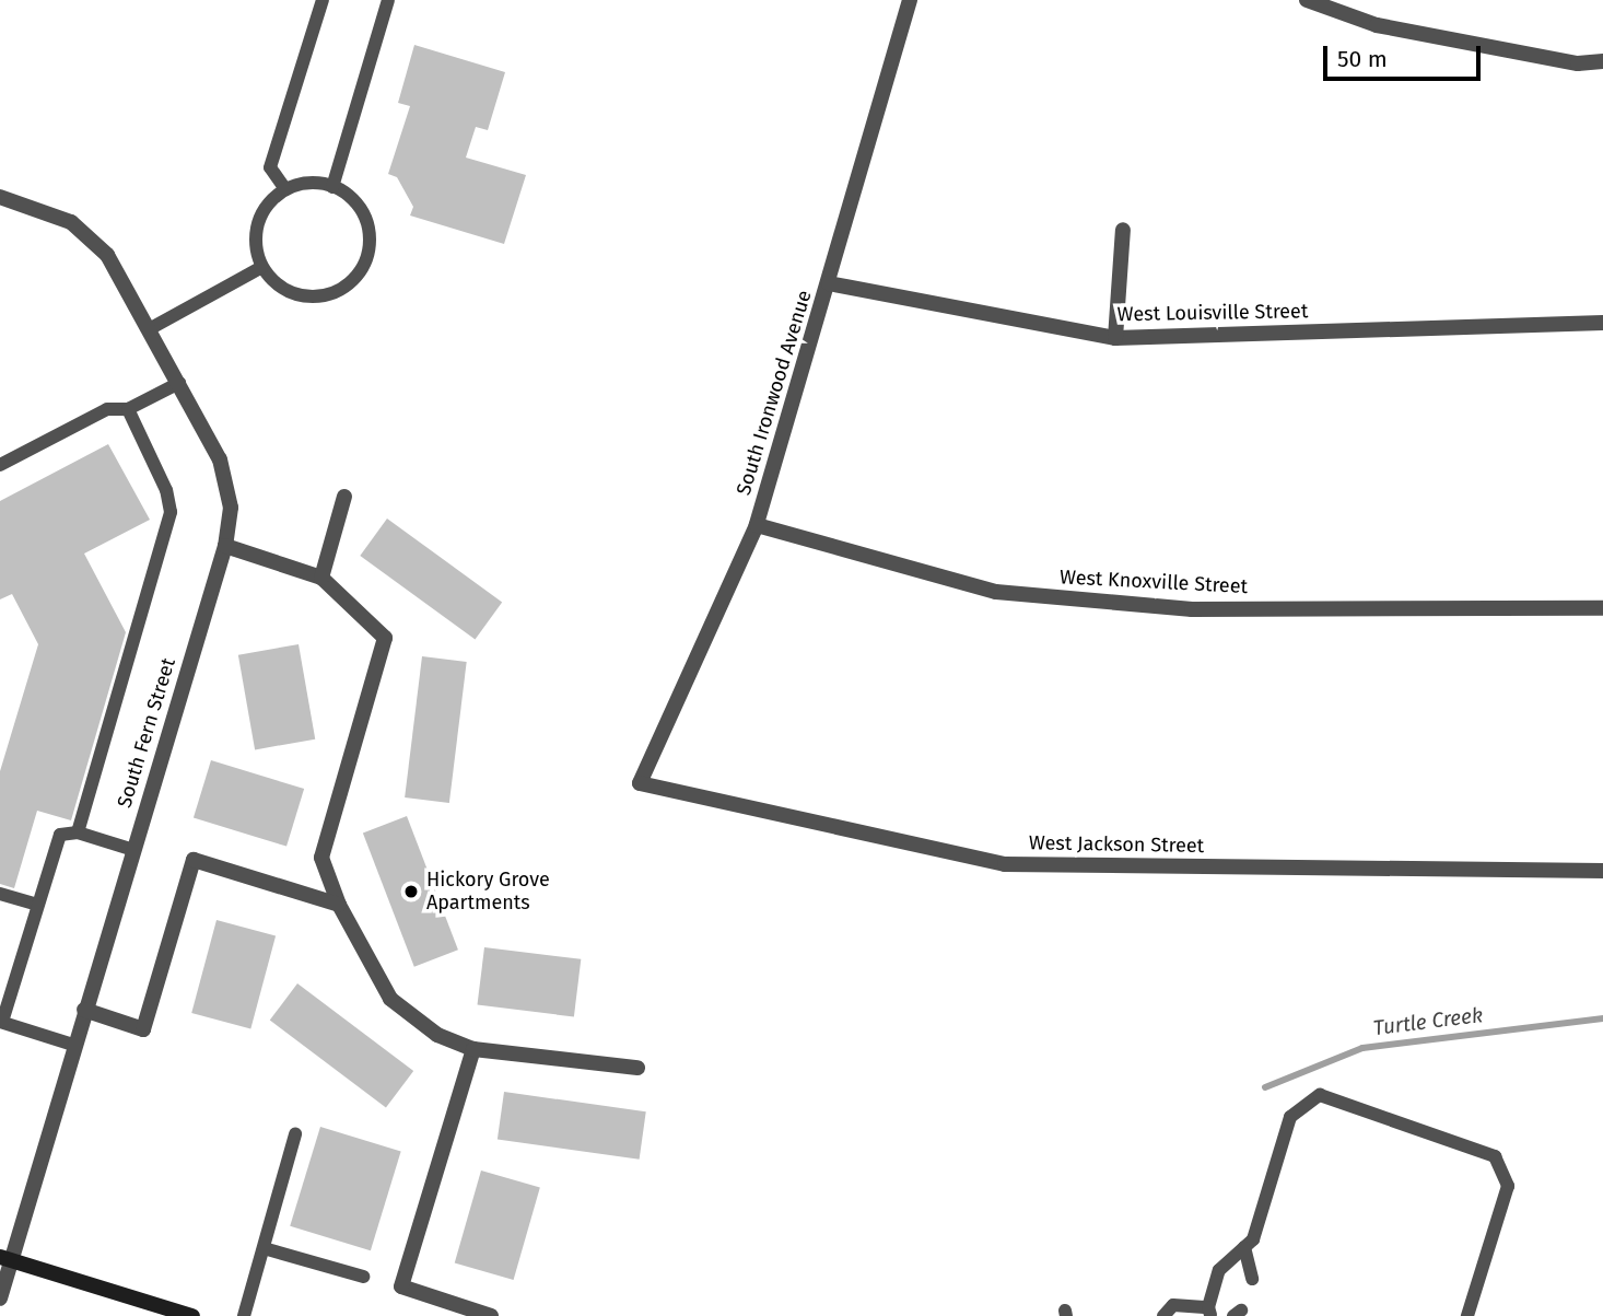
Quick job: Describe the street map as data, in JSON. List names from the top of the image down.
{
  "streets": {
    "street": [
      "West Louisville Street",
      "South Ironwood Avenue",
      "West Knoxville Street",
      "South Fern Street",
      "West Jackson Street"
    ]
  },
  "crossings": [
    ["West Louisville Street", "South Ironwood Avenue"],
    ["South Ironwood Avenue", "West Knoxville Street"],
    ["South Ironwood Avenue", "West Jackson Street"]
  ],
  "water": ["Turtle Creek"],
  "places": ["Hickory Grove Apartments"],
  "scale_bar": "50 m"
}
